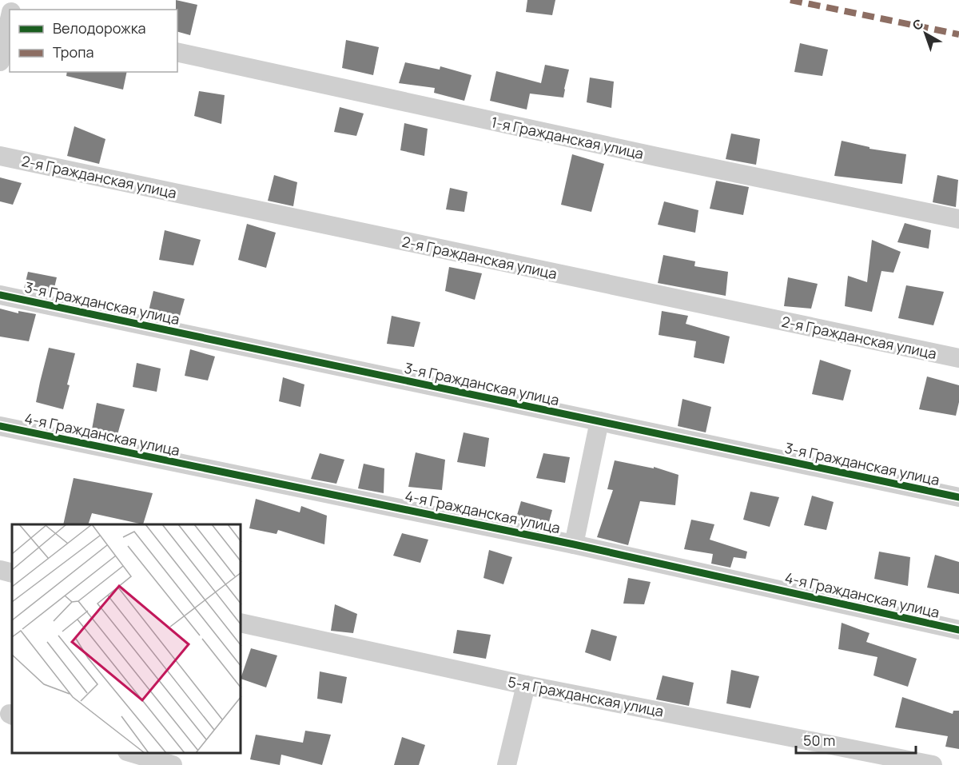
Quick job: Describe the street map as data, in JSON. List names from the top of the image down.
{
  "streets": {
    "street": [
      "1-я Гражданская улица",
      "2-я Гражданская улица",
      "3-я Гражданская улица",
      "4-я Гражданская улица",
      "5-я Гражданская улица"
    ]
  },
  "legend": ["Велодорожка", "Тропа"],
  "scale_bar": "50 m",
  "north": "top left"
}
